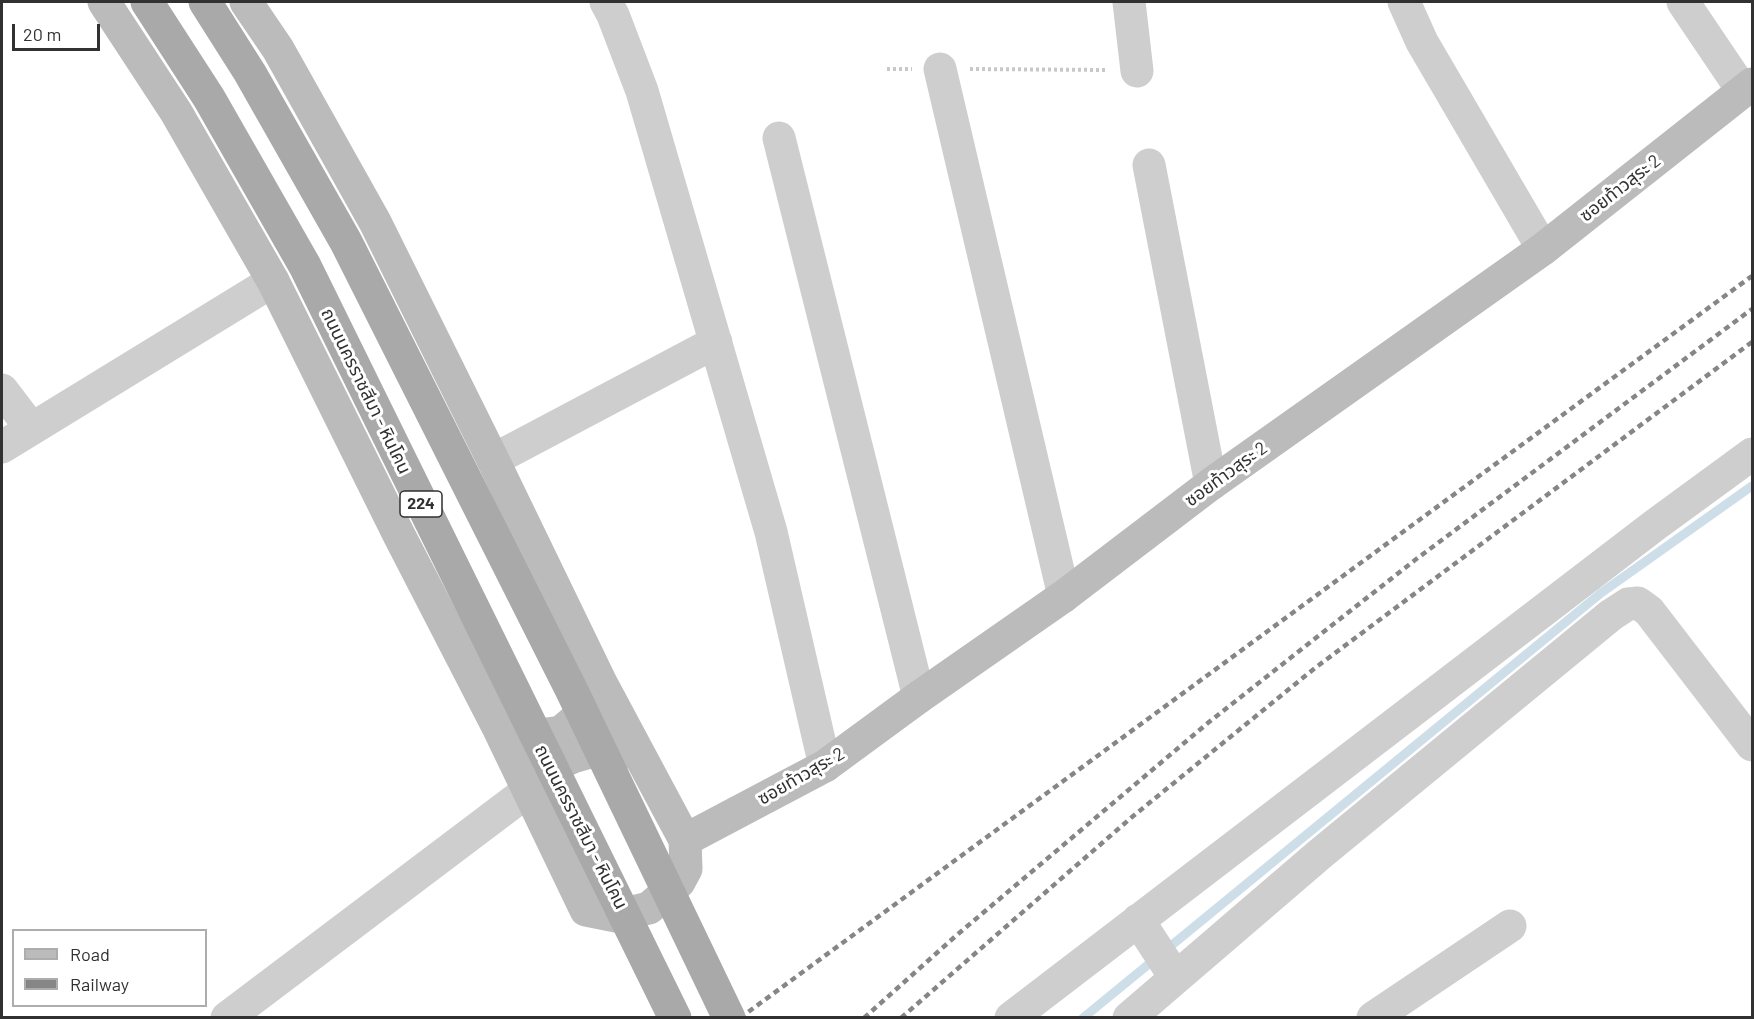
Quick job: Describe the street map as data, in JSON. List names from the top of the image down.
{
  "streets": {
    "main road": ["ซอยท้าวสุระ 2", "ถนนนครราชสีมา - หินโคน", "224"]
  },
  "legend": ["Road", "Railway"],
  "scale_bar": "20 m"
}
